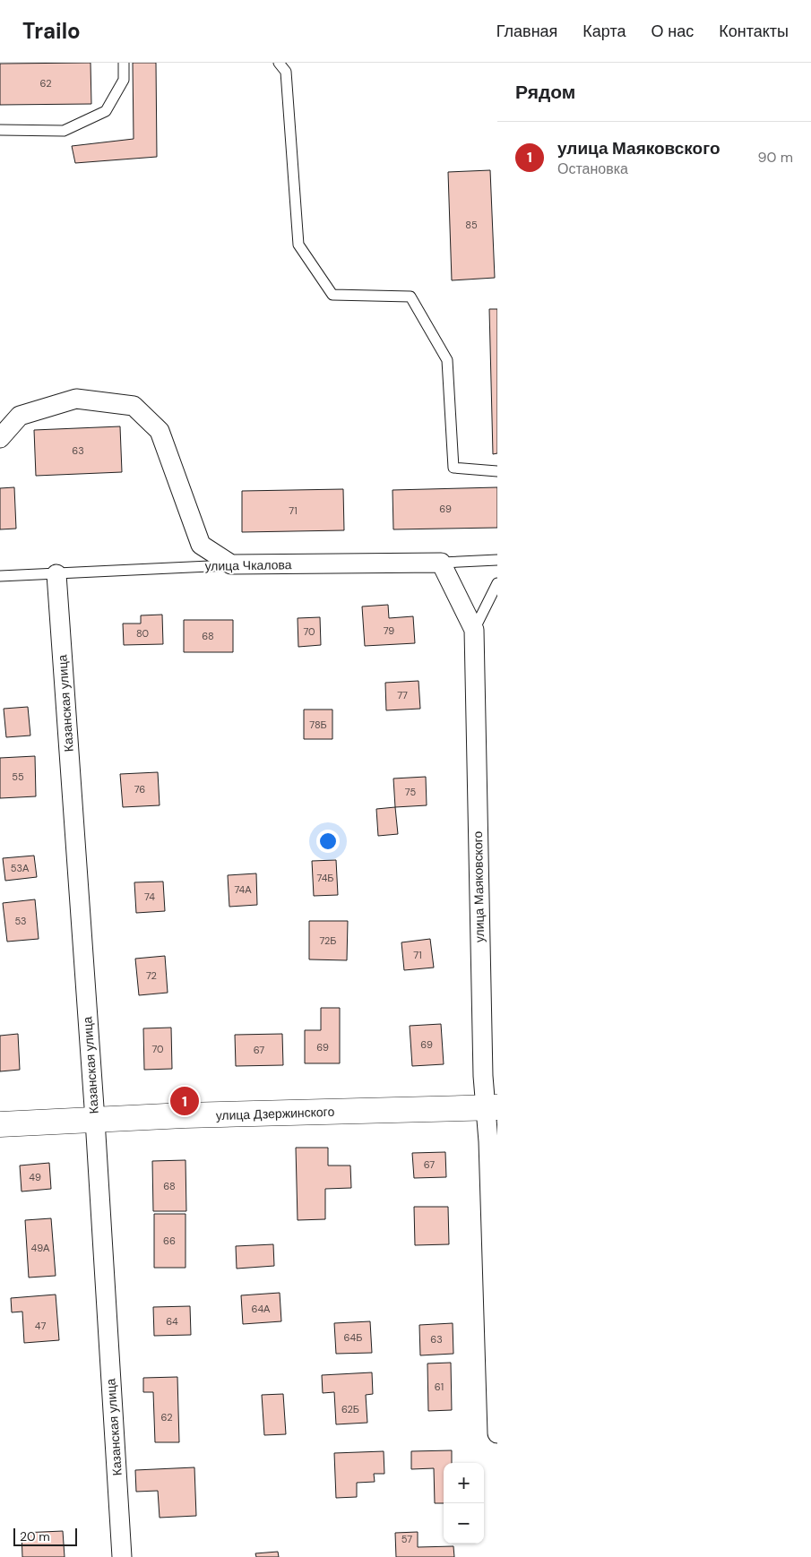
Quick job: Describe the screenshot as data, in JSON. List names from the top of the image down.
{
  "streets": {
    "street": [
      "улица Чкалова",
      "Казанская улица",
      "улица Маяковского",
      "улица Дзержинского"
    ]
  },
  "crossings": [
    ["улица Чкалова", "Казанская улица"],
    ["улица Чкалова", "улица Маяковского"],
    ["Казанская улица", "улица Дзержинского"],
    ["улица Маяковского", "улица Дзержинского"]
  ],
  "house_numbers": [
    "62",
    "85",
    "63",
    "69",
    "71",
    "79",
    "70",
    "80",
    "68",
    "77",
    "78Б",
    "55",
    "76",
    "75",
    "53А",
    "74Б",
    "74А",
    "74",
    "53",
    "72Б",
    "71",
    "72",
    "69",
    "69",
    "70",
    "67",
    "67",
    "49",
    "68",
    "66",
    "49А",
    "64А",
    "64",
    "47",
    "64Б",
    "63",
    "61",
    "62Б",
    "62",
    "57"
  ],
  "scale_bar": "20 m",
  "page": {
    "header": "Trailo",
    "nav": [
      "Главная",
      "Карта",
      "О нас",
      "Контакты"
    ],
    "heading": "Рядом",
    "list": [
      {
        "mark": "1",
        "name": "улица Маяковского",
        "note": "Остановка",
        "value": "90 m"
      }
    ],
    "pins": "1",
    "map_buttons": ["+", "−"],
    "scale": "20 m"
  }
}
